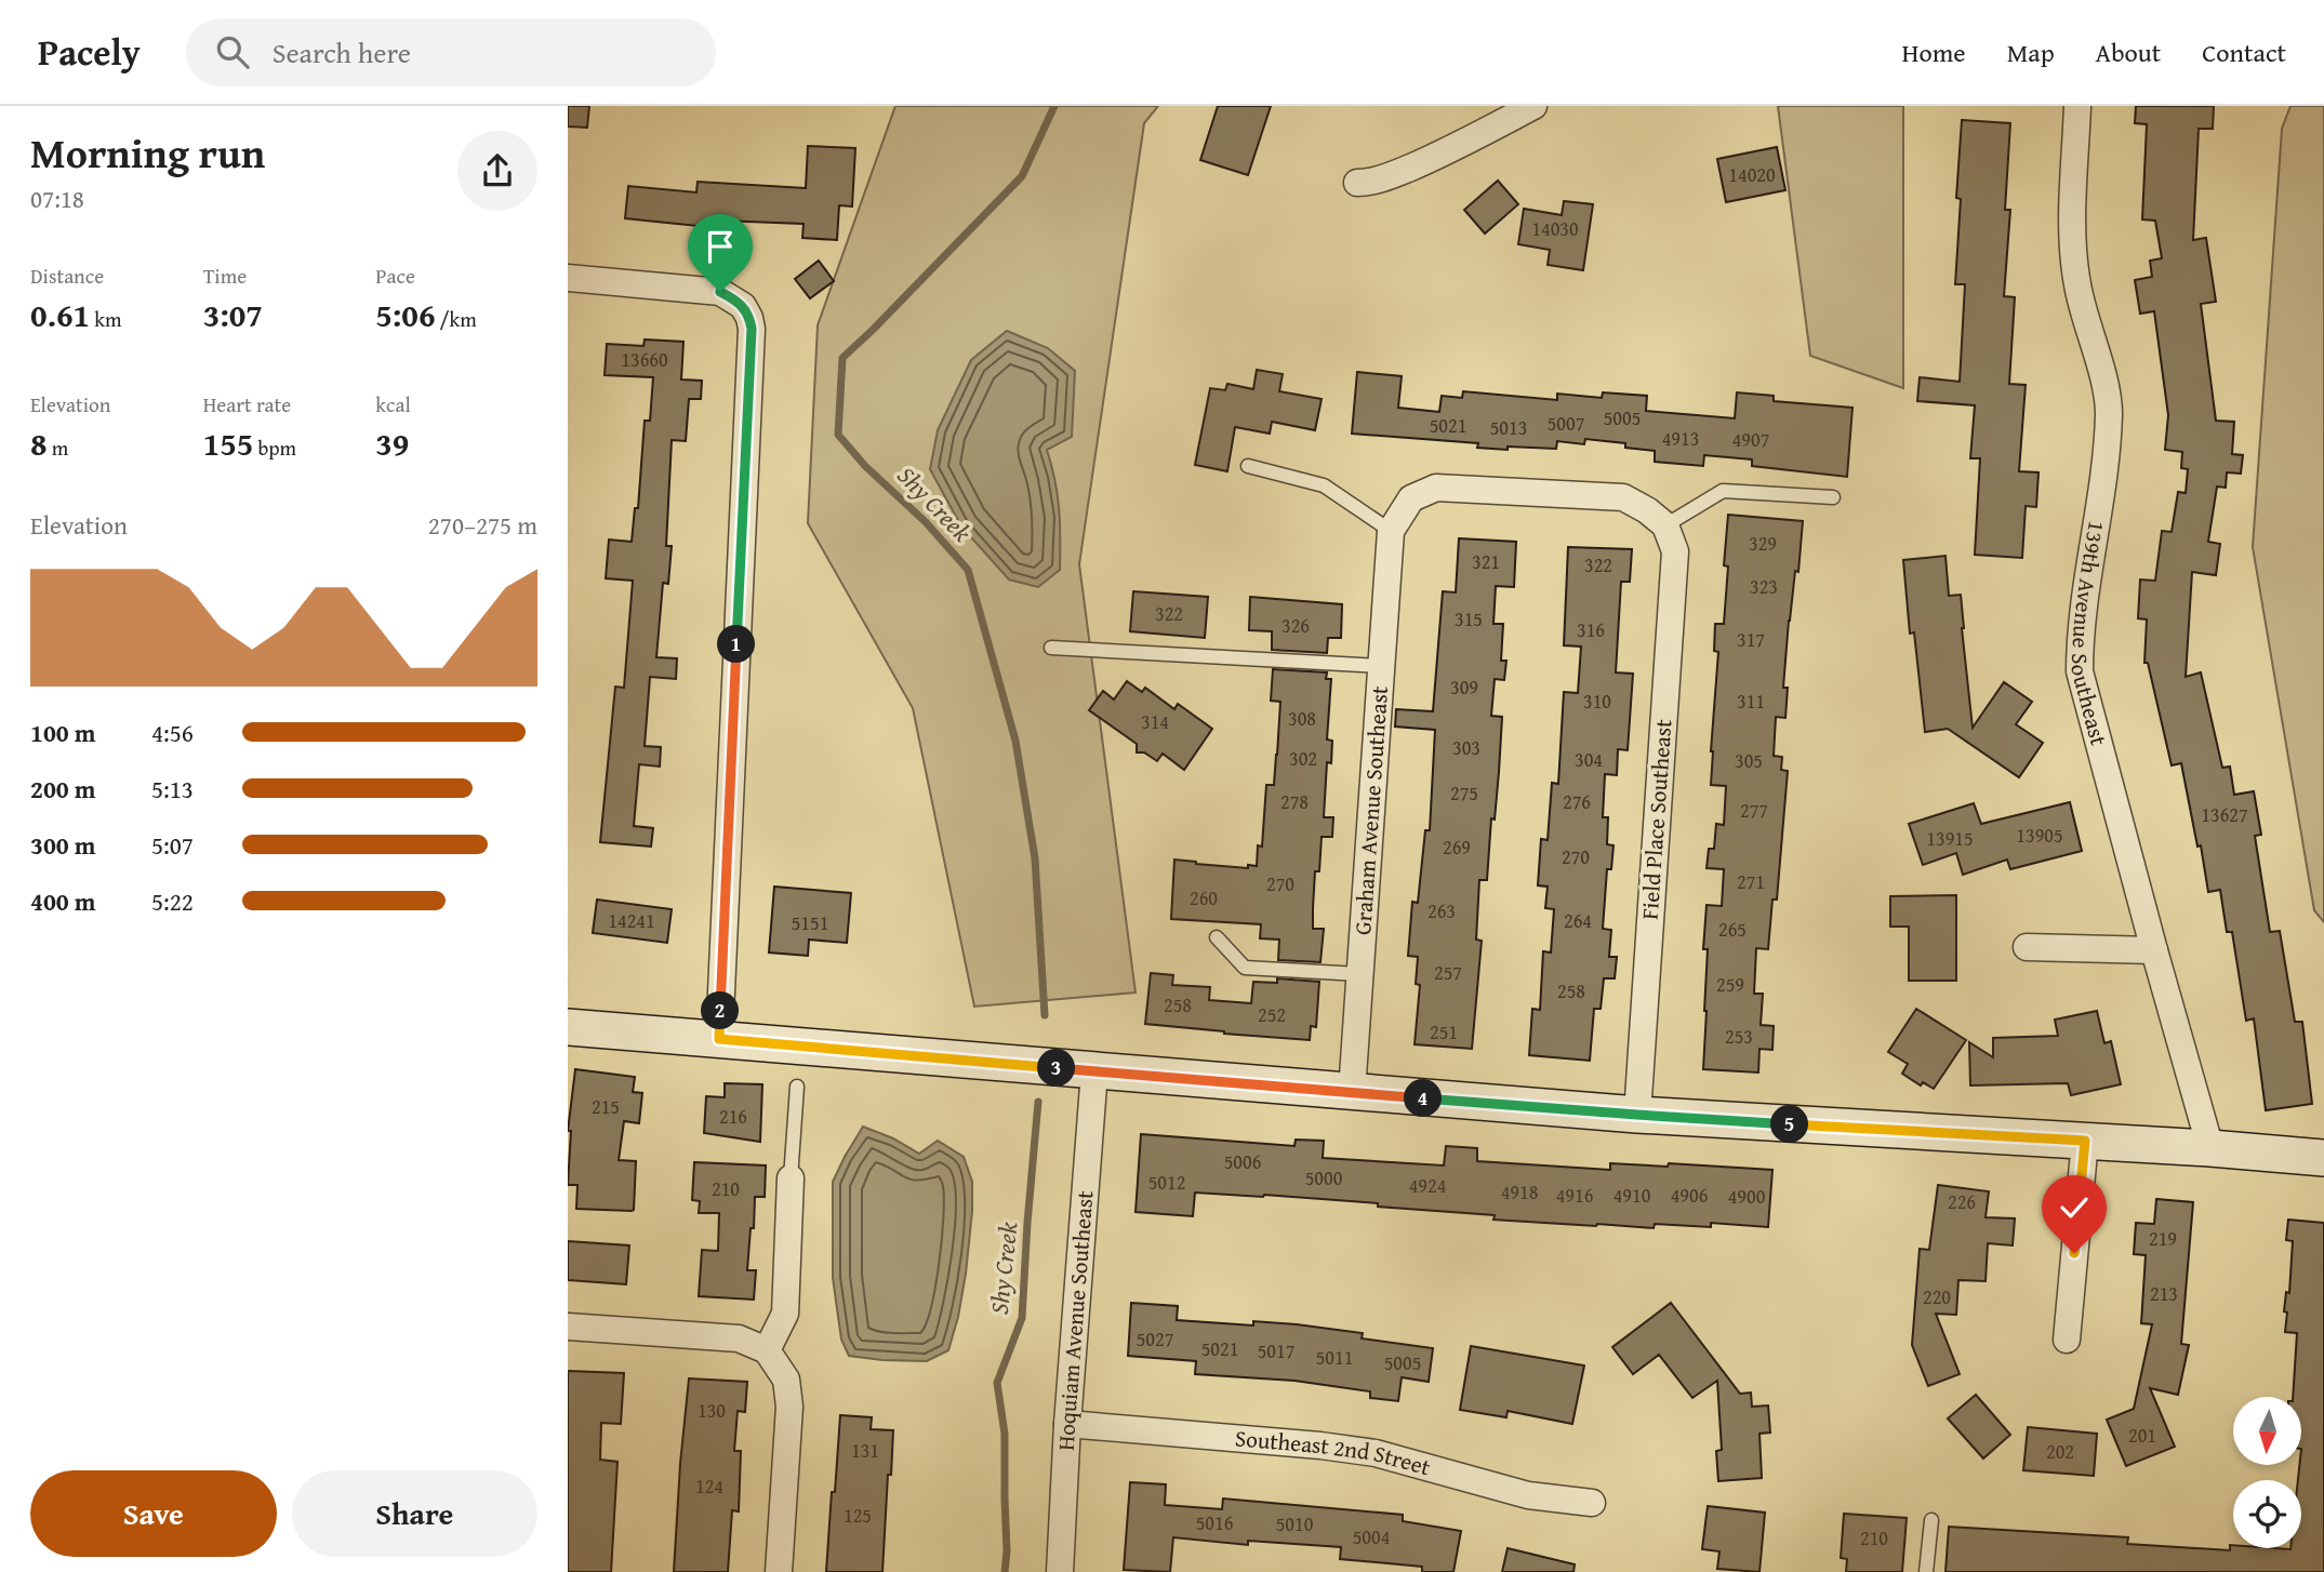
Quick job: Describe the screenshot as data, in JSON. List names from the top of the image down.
{
  "streets": {
    "street": [
      "139th Avenue Southeast",
      "Graham Avenue Southeast",
      "Field Place Southeast",
      "Hoquiam Avenue Southeast",
      "Southeast 2nd Street"
    ]
  },
  "crossings": [
    ["Hoquiam Avenue Southeast", "Southeast 2nd Street"]
  ],
  "water": ["Shy Creek"],
  "house_numbers": [
    "14020",
    "14030",
    "13660",
    "5005",
    "5007",
    "5021",
    "5013",
    "4913",
    "4907",
    "329",
    "321",
    "322",
    "323",
    "322",
    "315",
    "326",
    "316",
    "317",
    "309",
    "310",
    "311",
    "308",
    "314",
    "303",
    "302",
    "304",
    "305",
    "275",
    "278",
    "276",
    "277",
    "13627",
    "13905",
    "13915",
    "269",
    "270",
    "271",
    "270",
    "260",
    "263",
    "14241",
    "264",
    "5151",
    "265",
    "257",
    "259",
    "258",
    "258",
    "252",
    "251",
    "253",
    "215",
    "216",
    "5006",
    "5000",
    "5012",
    "4924",
    "210",
    "4918",
    "4916",
    "4910",
    "4906",
    "4900",
    "226",
    "219",
    "213",
    "220",
    "5027",
    "5021",
    "5017",
    "5011",
    "5005",
    "130",
    "201",
    "131",
    "202",
    "124",
    "125",
    "5016",
    "5010",
    "5004",
    "210"
  ],
  "north": "bottom",
  "page": {
    "header": "Pacely",
    "search": "Search here",
    "nav": [
      "Home",
      "Map",
      "About",
      "Contact"
    ],
    "heading": ["Morning run", "07:18"],
    "stats": [
      ["Distance", "0.61 km"],
      ["Time", "3:07"],
      ["Pace", "5:06 /km"],
      ["Elevation", "8 m"],
      ["Heart rate", "155 bpm"],
      ["kcal", "39"]
    ],
    "chart": ["Elevation", "270–275 m"],
    "pins": [
      "1",
      "2",
      "3",
      "4",
      "5"
    ],
    "list": [
      {
        "name": "100 m",
        "note": "4:56"
      },
      {
        "name": "200 m",
        "note": "5:13"
      },
      {
        "name": "300 m",
        "note": "5:07"
      },
      {
        "name": "400 m",
        "note": "5:22"
      }
    ],
    "buttons": ["Save", "Share"]
  }
}
